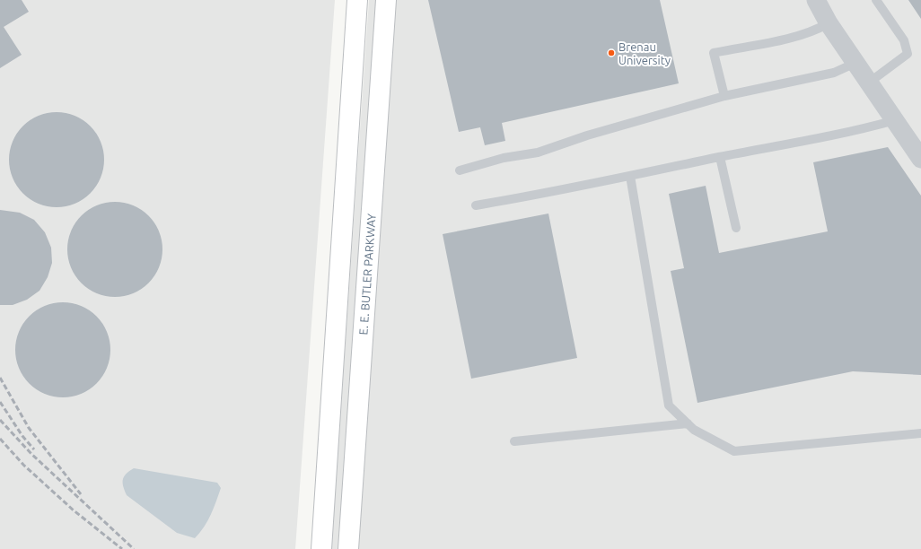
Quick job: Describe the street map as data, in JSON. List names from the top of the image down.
{
  "streets": {
    "highway": ["E. E. BUTLER PARKWAY"]
  },
  "places": ["Brenau University"]
}
